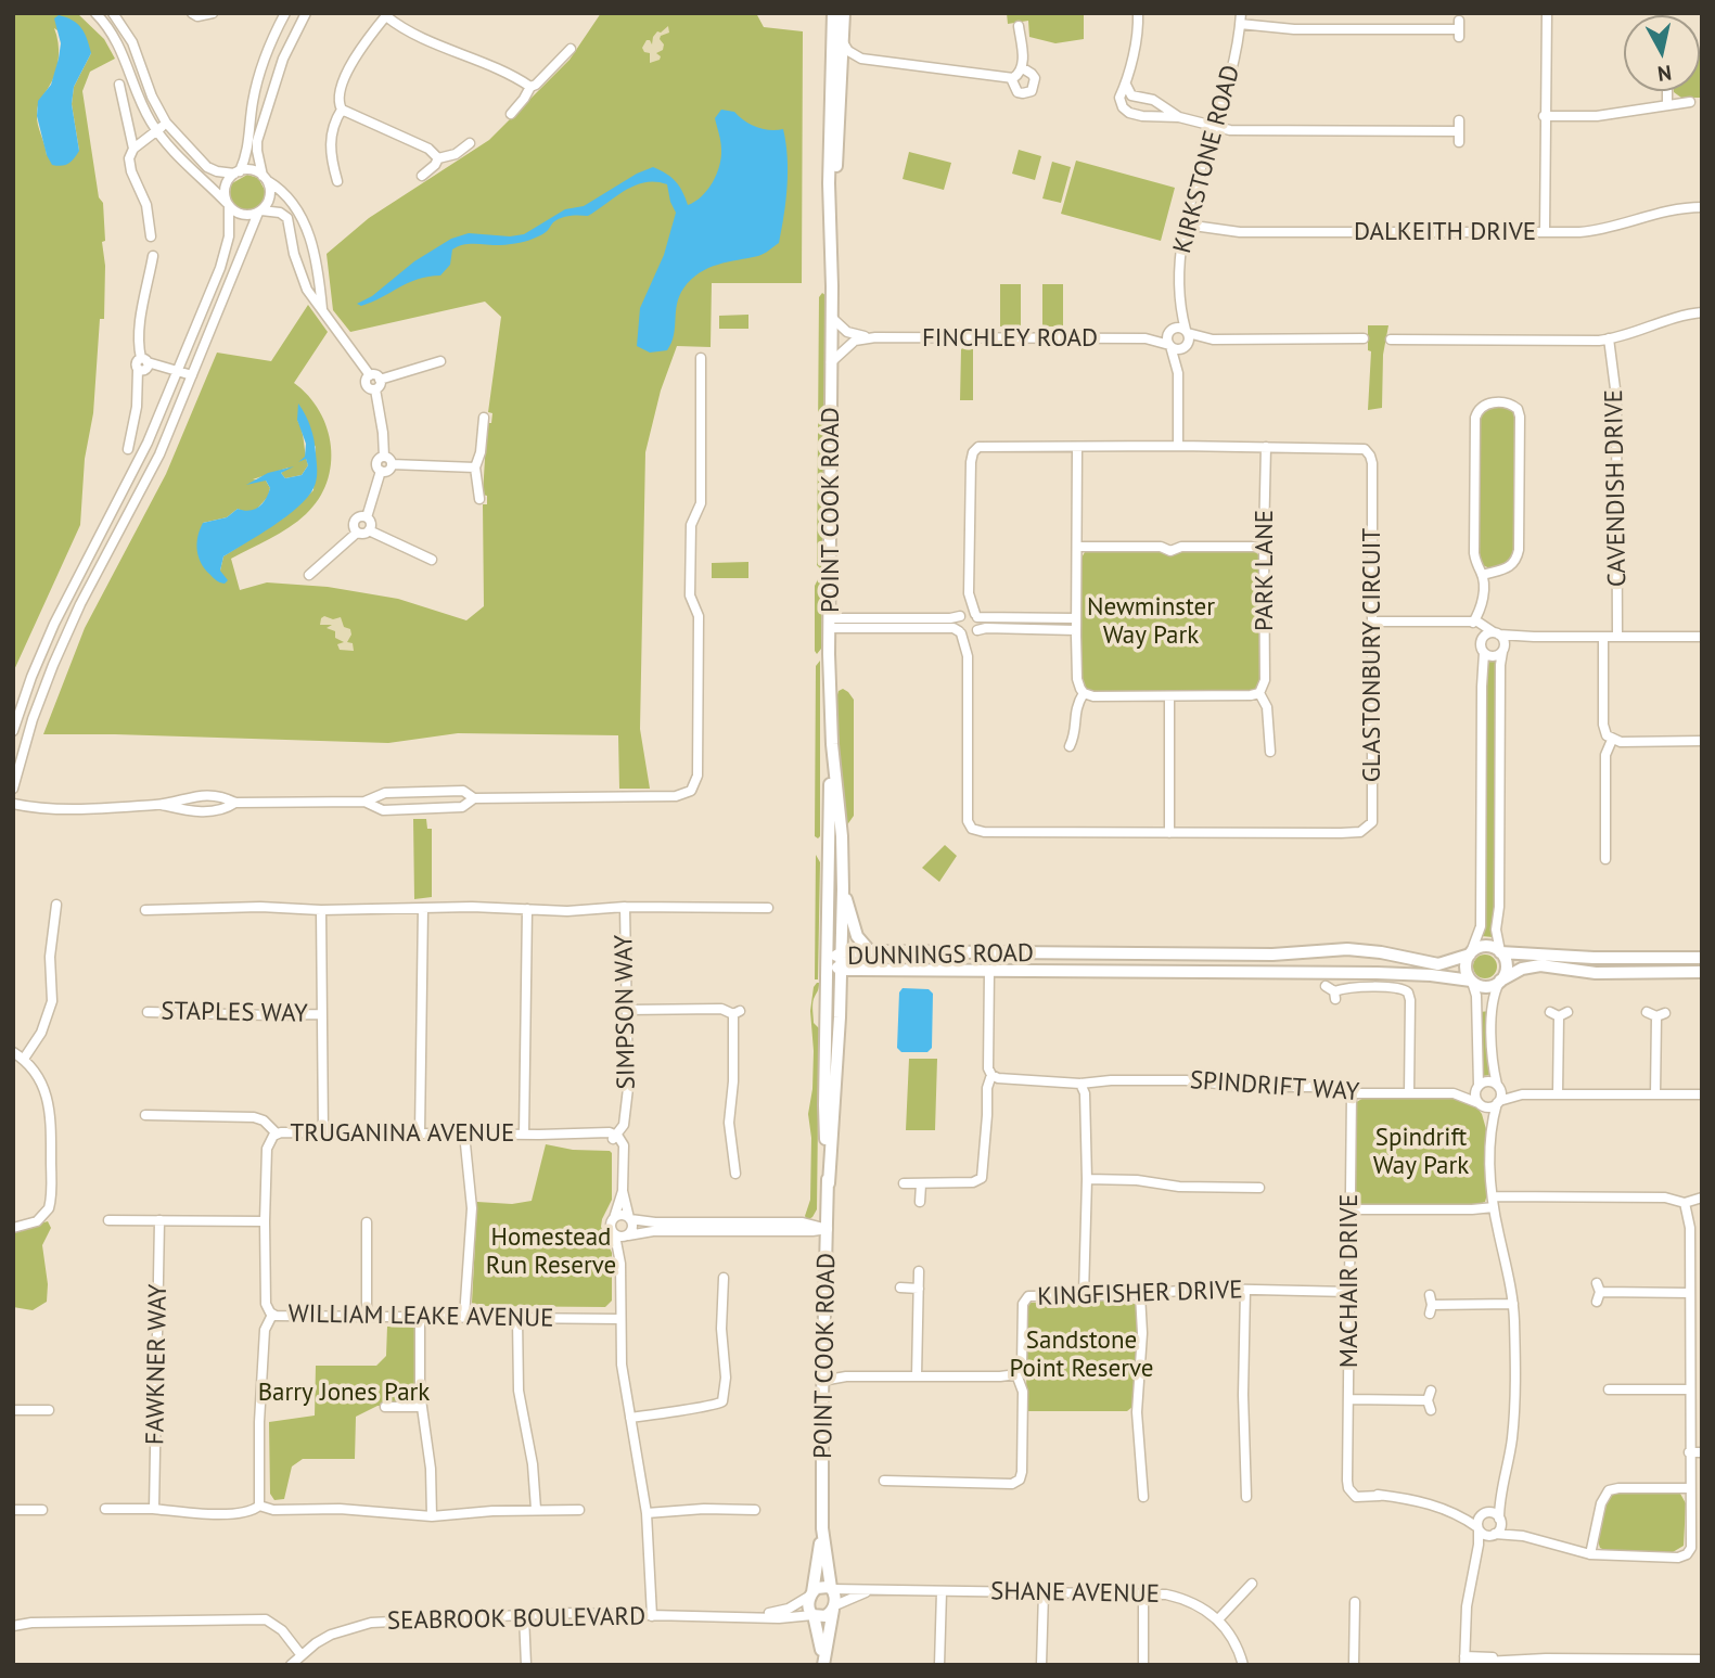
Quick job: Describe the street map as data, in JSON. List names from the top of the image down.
{
  "streets": {
    "main road": ["POINT COOK ROAD", "DUNNINGS ROAD"],
    "street": [
      "KIRKSTONE ROAD",
      "DALKEITH DRIVE",
      "FINCHLEY ROAD",
      "CAVENDISH DRIVE",
      "PARK LANE",
      "GLASTONBURY CIRCUIT",
      "SIMPSON WAY",
      "STAPLES WAY",
      "SPINDRIFT WAY",
      "TRUGANINA AVENUE",
      "MACHAIR DRIVE",
      "KINGFISHER DRIVE",
      "WILLIAM LEAKE AVENUE",
      "FAWKNER WAY",
      "SHANE AVENUE",
      "SEABROOK BOULEVARD"
    ]
  },
  "crossings": [
    ["KIRKSTONE ROAD", "DALKEITH DRIVE"],
    ["KIRKSTONE ROAD", "FINCHLEY ROAD"],
    ["FINCHLEY ROAD", "POINT COOK ROAD"],
    ["POINT COOK ROAD", "DUNNINGS ROAD"],
    ["POINT COOK ROAD", "SHANE AVENUE"],
    ["POINT COOK ROAD", "SEABROOK BOULEVARD"],
    ["PARK LANE", "GLASTONBURY CIRCUIT"],
    ["SIMPSON WAY", "TRUGANINA AVENUE"],
    ["SPINDRIFT WAY", "MACHAIR DRIVE"],
    ["TRUGANINA AVENUE", "WILLIAM LEAKE AVENUE"],
    ["MACHAIR DRIVE", "KINGFISHER DRIVE"],
    ["SHANE AVENUE", "SEABROOK BOULEVARD"]
  ],
  "parks": [
    "Newminster Way Park",
    "Spindrift Way Park",
    "Homestead Run Reserve",
    "Sandstone Point Reserve",
    "Barry Jones Park"
  ],
  "north": "bottom"
}
